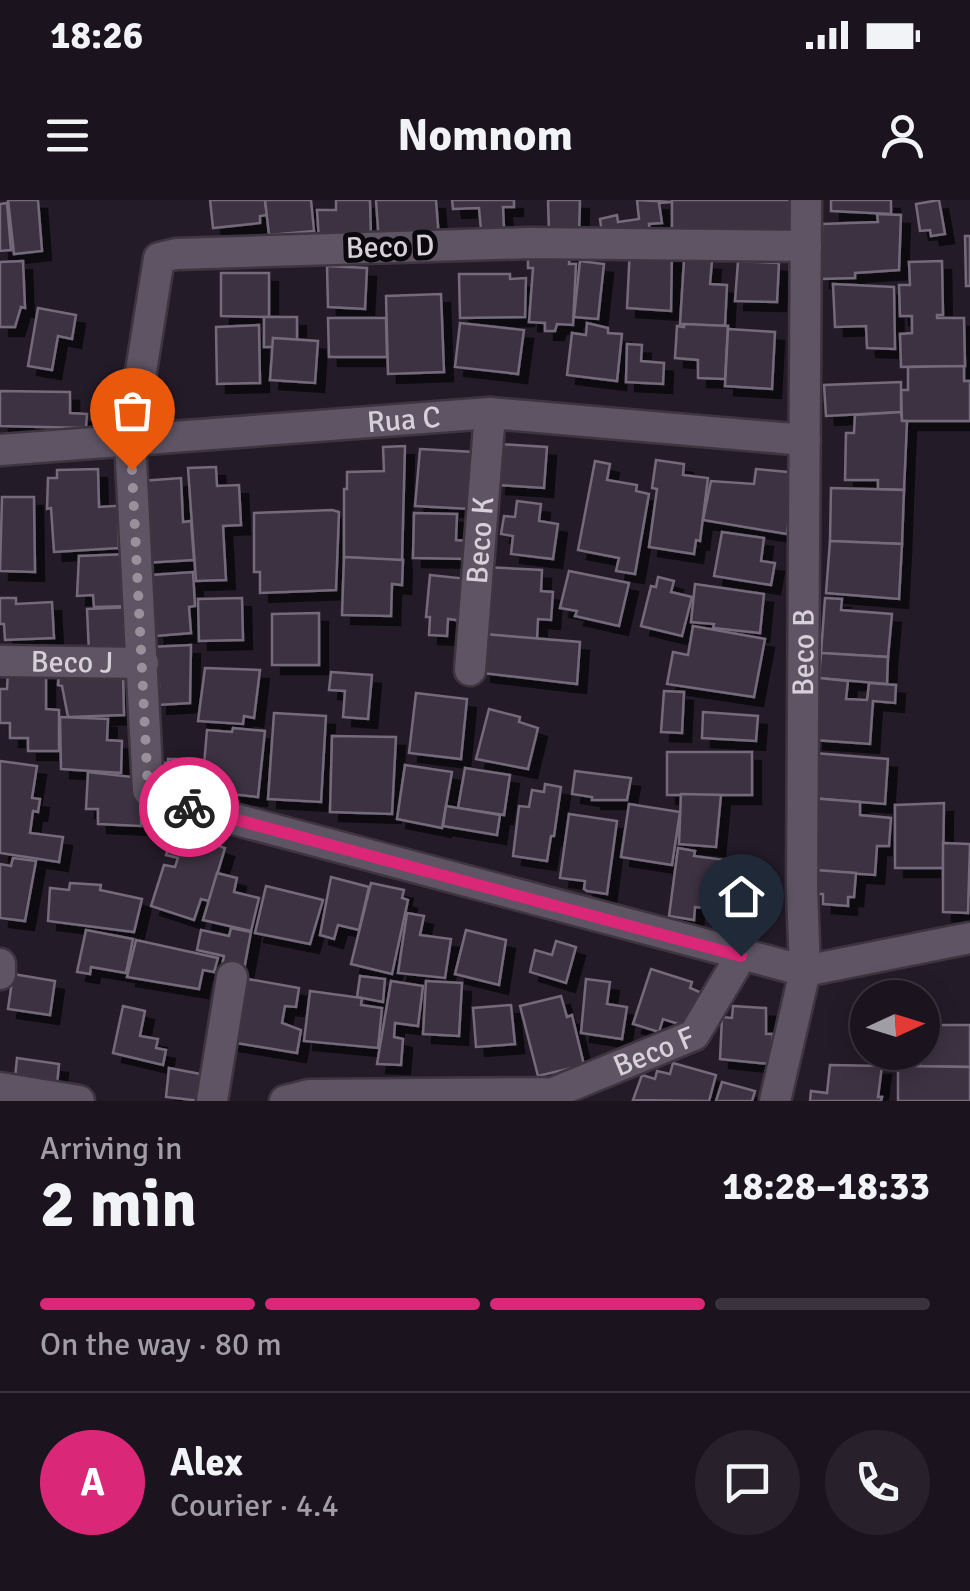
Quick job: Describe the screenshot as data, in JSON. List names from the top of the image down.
{
  "streets": {
    "street": [
      "Beco D",
      "Rua C",
      "Beco K",
      "Beco B",
      "Beco J",
      "Beco F"
    ]
  },
  "crossings": [
    ["Beco D", "Rua C"],
    ["Beco D", "Beco B"],
    ["Rua C", "Beco K"],
    ["Rua C", "Beco B"]
  ],
  "north": "right",
  "page": {
    "status": "18:26",
    "header": "Nomnom",
    "heading": ["2 min", "Arriving in", "18:28–18:33"],
    "panel": ["Alex", "Courier · 4.4"],
    "bar": "On the way · 80 m",
    "round": "A"
  }
}
